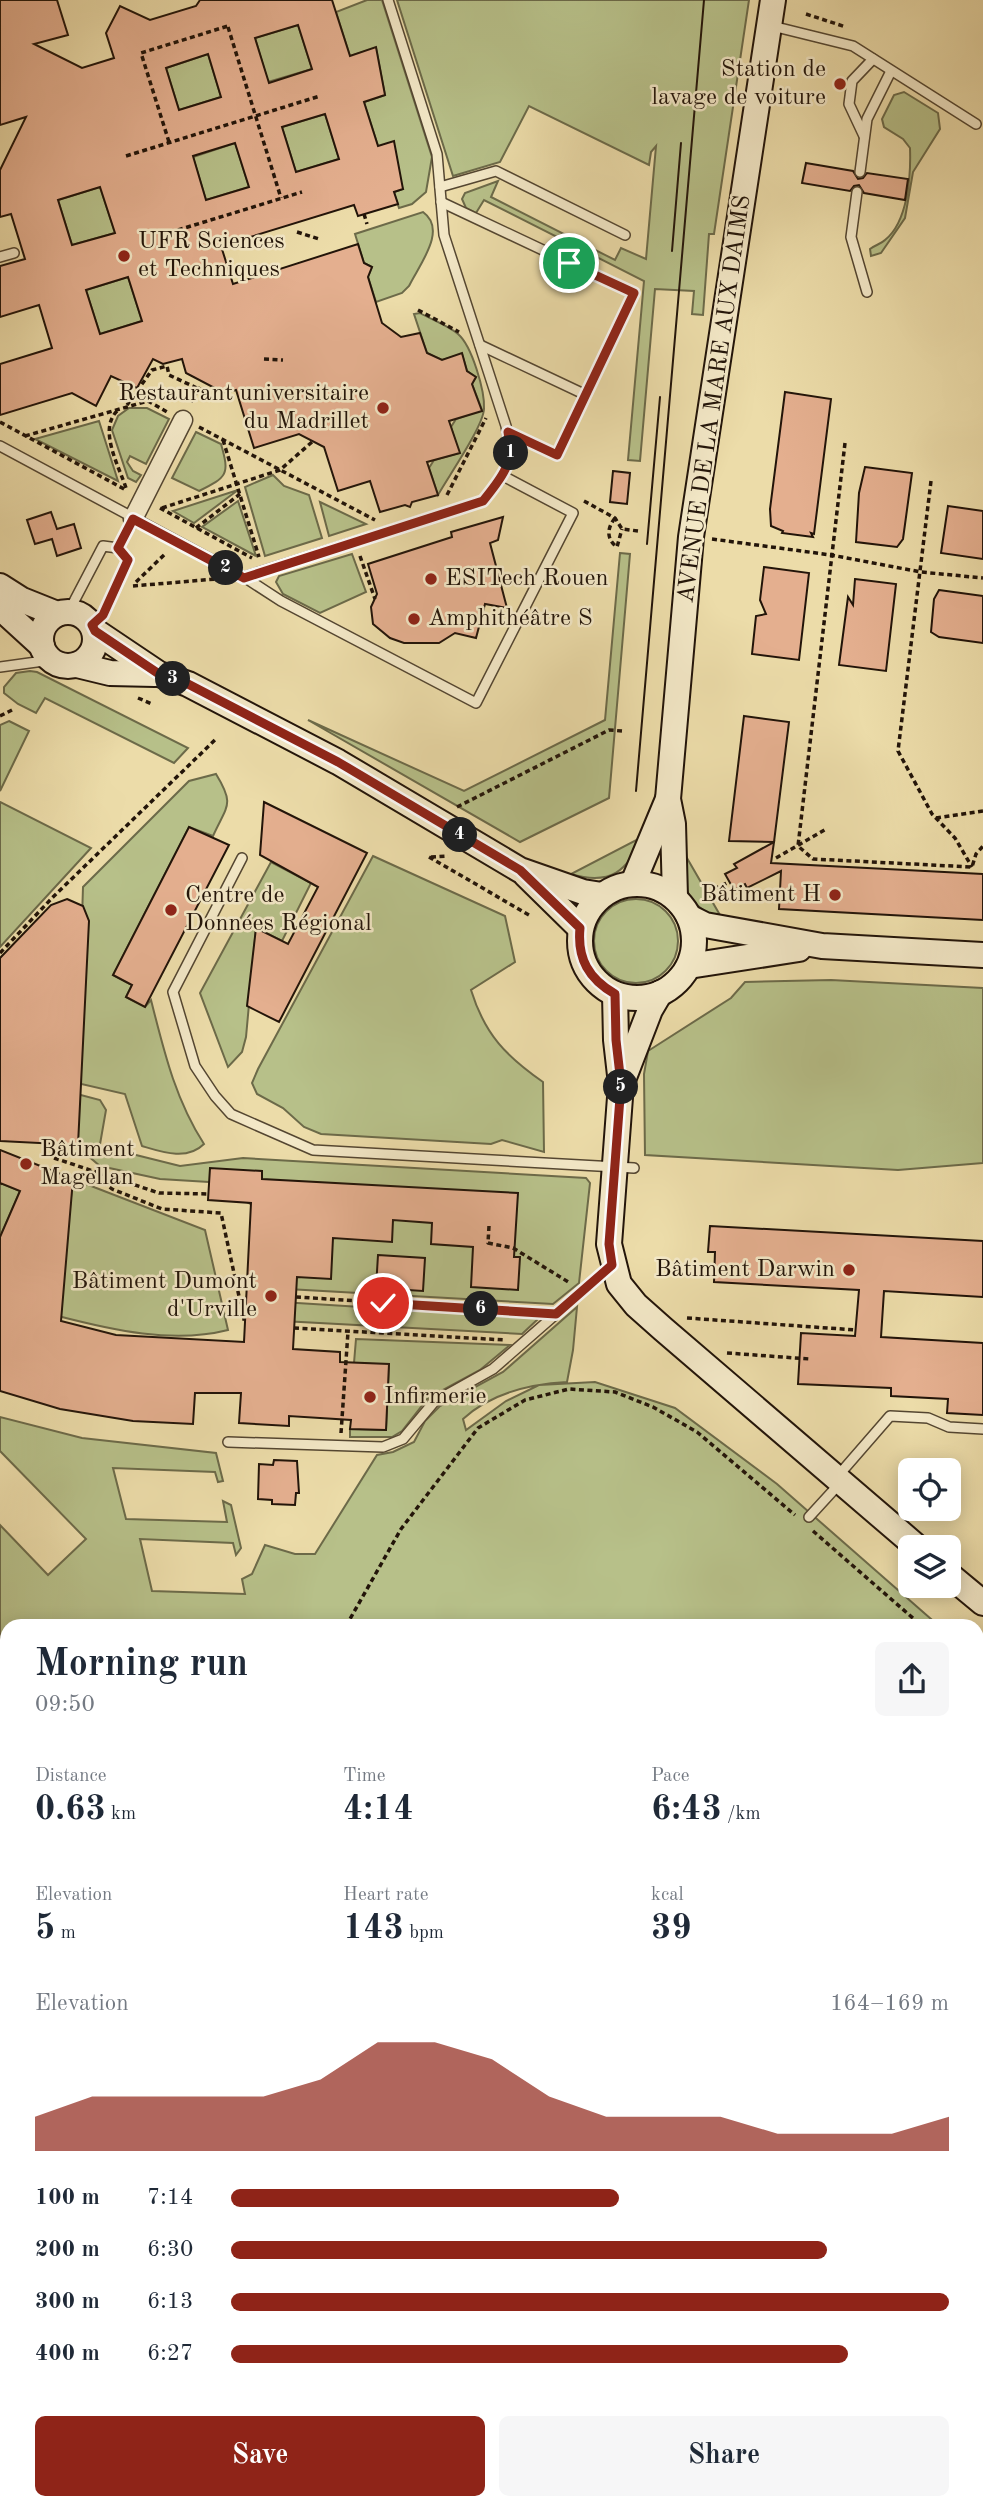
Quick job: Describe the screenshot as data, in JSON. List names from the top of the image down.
{
  "streets": {
    "street": ["AVENUE DE LA MARE AUX DAIMS"]
  },
  "places": [
    "Station de lavage de voiture",
    "UFR Sciences et Techniques",
    "Restaurant universitaire du Madrillet",
    "ESITech Rouen",
    "Amphithéâtre S",
    "Bâtiment H",
    "Centre de Données Régional",
    "Bâtiment Magellan",
    "Bâtiment Darwin",
    "Bâtiment Dumont d'Urville",
    "Infirmerie"
  ],
  "page": {
    "pins": [
      "1",
      "2",
      "3",
      "4",
      "5",
      "6"
    ],
    "heading": ["Morning run", "09:50"],
    "stats": [
      ["Distance", "0.63 km"],
      ["Time", "4:14"],
      ["Pace", "6:43 /km"],
      ["Elevation", "5 m"],
      ["Heart rate", "143 bpm"],
      ["kcal", "39"]
    ],
    "chart": ["Elevation", "164–169 m"],
    "list": [
      {
        "name": "100 m",
        "note": "7:14"
      },
      {
        "name": "200 m",
        "note": "6:30"
      },
      {
        "name": "300 m",
        "note": "6:13"
      },
      {
        "name": "400 m",
        "note": "6:27"
      }
    ],
    "buttons": ["Save", "Share"]
  }
}
